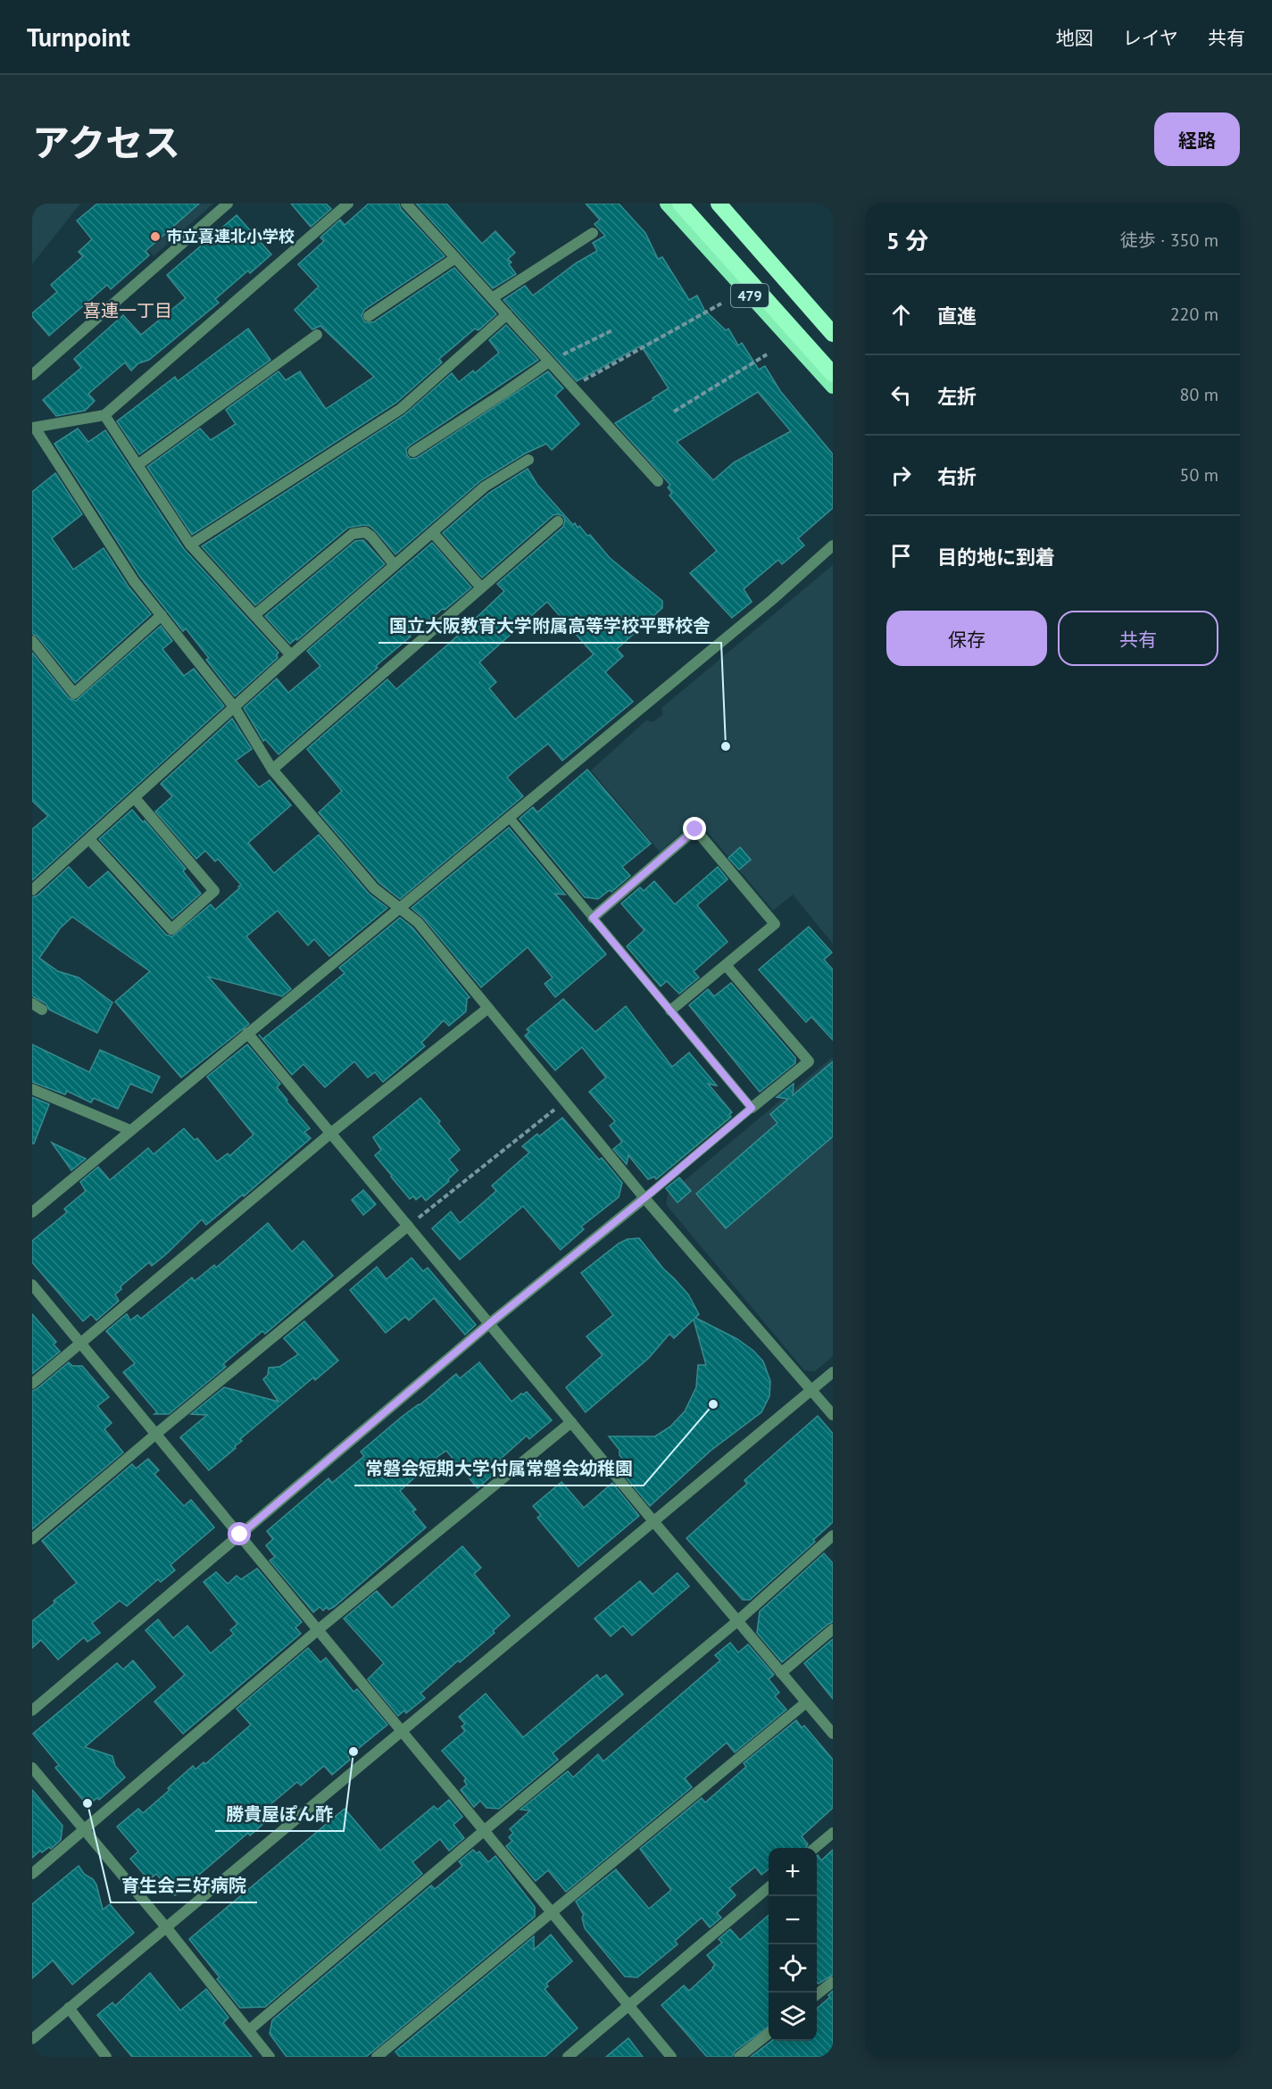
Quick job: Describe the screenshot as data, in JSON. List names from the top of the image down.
{
  "streets": {
    "highway": ["479"]
  },
  "districts": ["喜連一丁目"],
  "places": [
    "市立喜連北小学校",
    "国立大阪教育大学附属高等学校平野校舎",
    "常磐会短期大学付属常磐会幼稚園",
    "勝貴屋ぽん酢",
    "育生会三好病院"
  ],
  "page": {
    "header": "Turnpoint",
    "nav": ["地図", "レイヤ", "共有"],
    "title": "アクセス",
    "buttons": [
      "経路",
      ["保存", "共有"]
    ],
    "heading": ["5 分", "徒歩 · 350 m"],
    "list": [
      ["直進", "220 m"],
      ["左折", "80 m"],
      ["右折", "50 m"],
      "目的地に到着"
    ],
    "map_buttons": ["+", "−"]
  }
}
